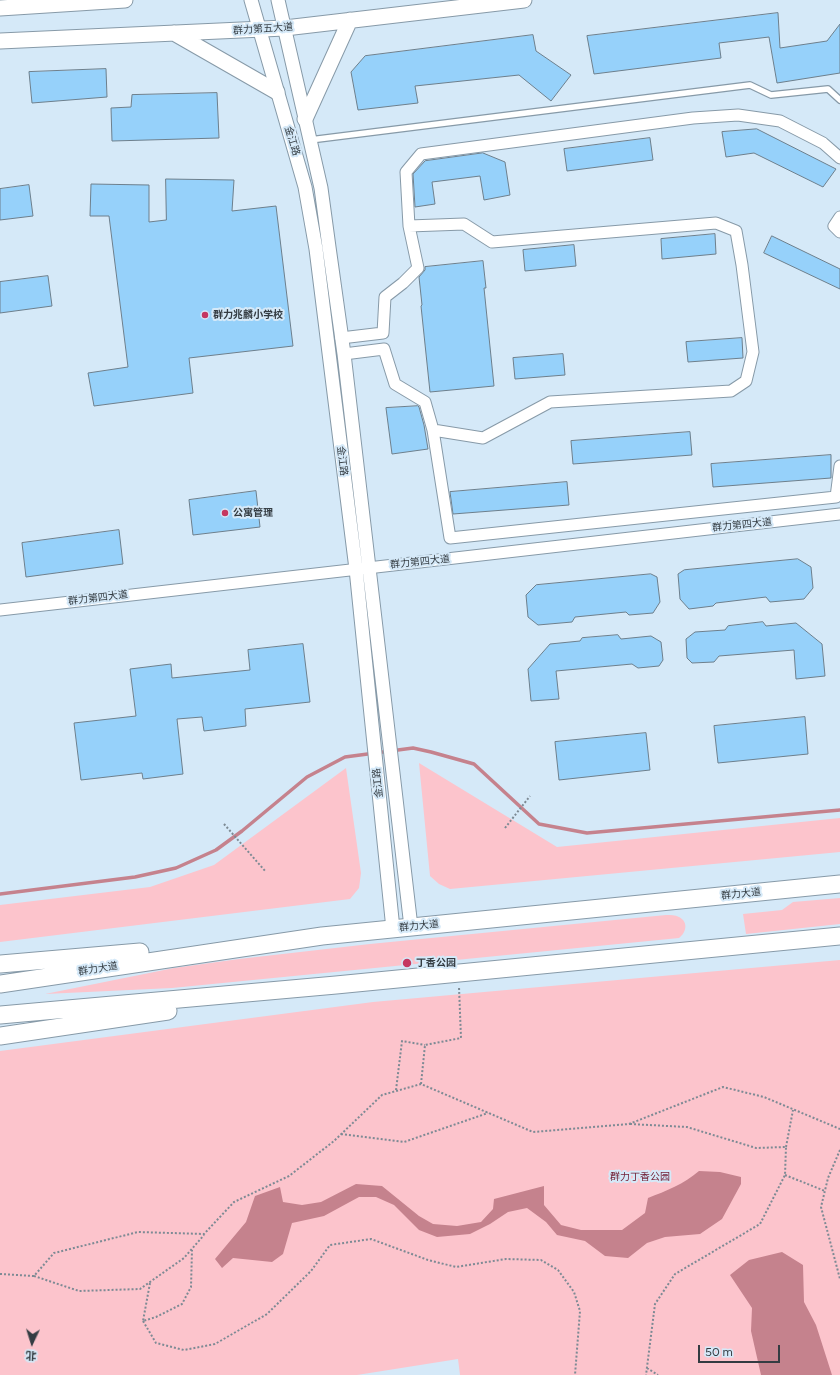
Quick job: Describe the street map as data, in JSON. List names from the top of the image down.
{
  "streets": {
    "main road": ["群力第五大道", "群力大道"],
    "street": ["金江路", "群力第四大道"]
  },
  "crossings": [
    ["群力第五大道", "金江路"],
    ["金江路", "群力第四大道"],
    ["金江路", "群力大道"]
  ],
  "parks": ["群力丁香公园"],
  "places": ["群力兆麟小学校", "公寓管理", "丁香公园"],
  "scale_bar": "50 m",
  "north": "bottom"
}
